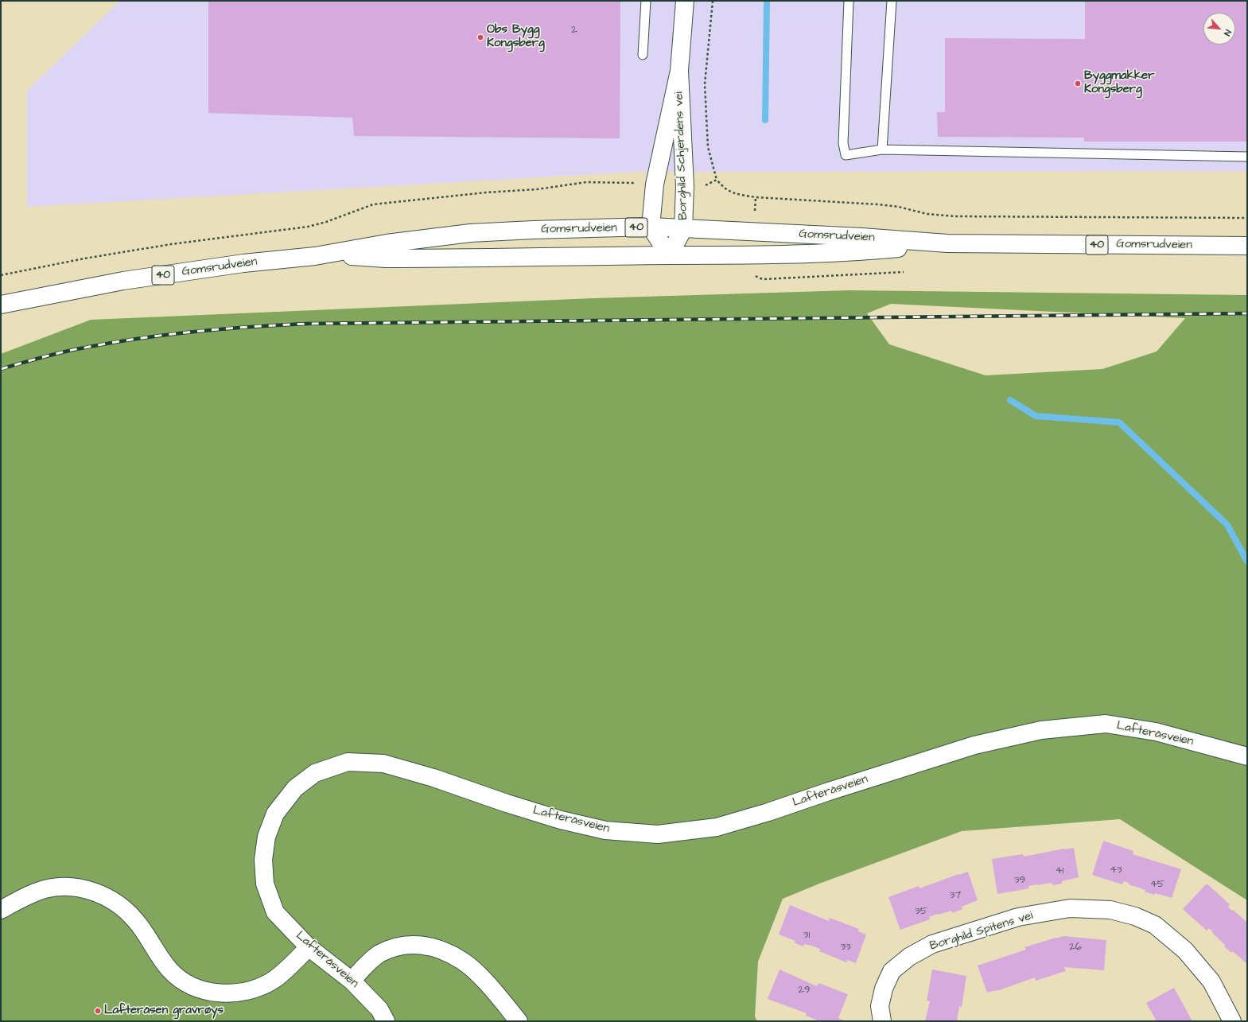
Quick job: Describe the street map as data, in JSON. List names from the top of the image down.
{
  "streets": {
    "street": [
      "Borghild Schjerdens vei",
      "40",
      "Gomsrudveien",
      "Lafteråsveien",
      "Borghild Spitens vei"
    ]
  },
  "crossings": [
    ["Borghild Schjerdens vei", "Gomsrudveien"]
  ],
  "places": ["Obs Bygg Kongsberg", "Byggmakker Kongsberg", "Lafteråsen gravrøys"],
  "house_numbers": [
    "2",
    "43",
    "41",
    "39",
    "45",
    "37",
    "35",
    "31",
    "33",
    "26",
    "29"
  ],
  "north": "bottom right"
}
